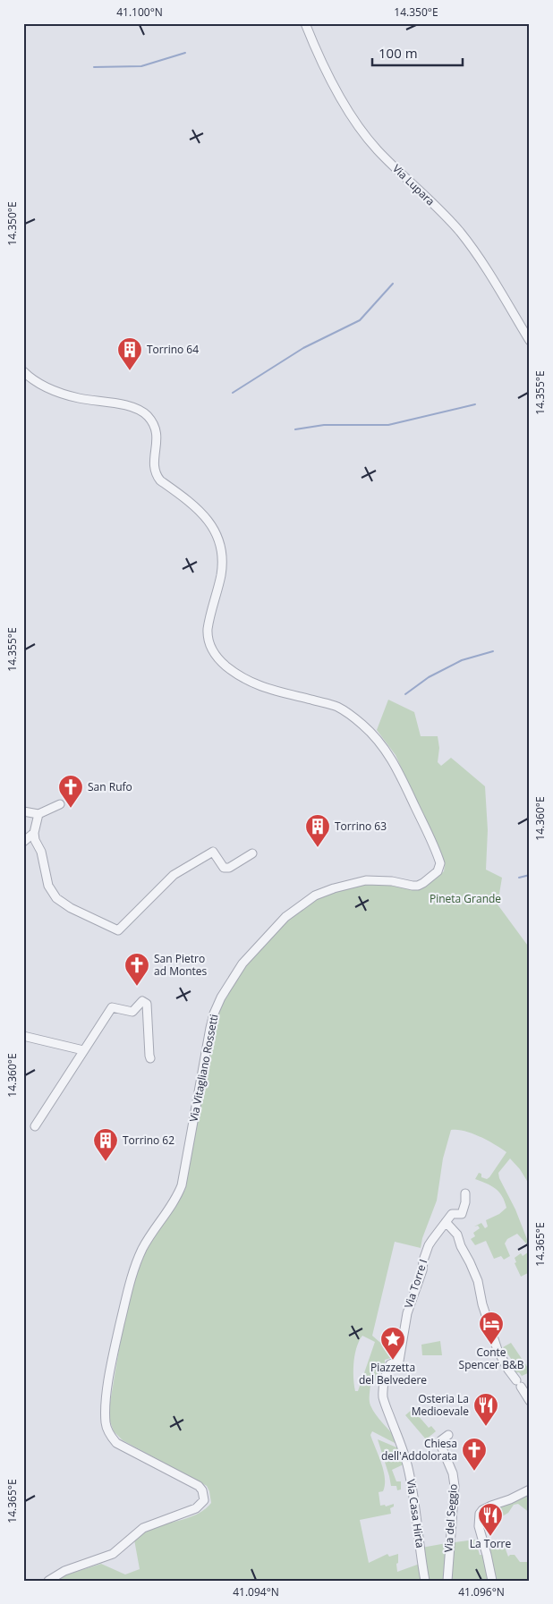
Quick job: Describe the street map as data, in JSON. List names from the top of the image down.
{
  "streets": {
    "street": [
      "Via Lupara",
      "Via Vitagliano Rossetti",
      "Via Torre I",
      "Via Casa Hirta",
      "Via del Seggio"
    ]
  },
  "crossings": [
    ["Via Torre I", "Via Casa Hirta"]
  ],
  "parks": ["Pineta Grande"],
  "places": {
    "building": ["Torrino 64", "Torrino 63", "Torrino 62"],
    "church": ["San Rufo", "San Pietro ad Montes", "Chiesa dell'Addolorata"],
    "hotel": ["Conte Spencer B&B"],
    "place": ["Piazzetta del Belvedere"],
    "restaurant": ["Osteria La Medioevale", "La Torre"]
  },
  "scale_bar": "100 m",
  "coordinates": [
    "41.100°N",
    "14.350°E",
    "14.355°E",
    "14.360°E",
    "14.365°E",
    "41.094°N",
    "41.096°N"
  ]
}
